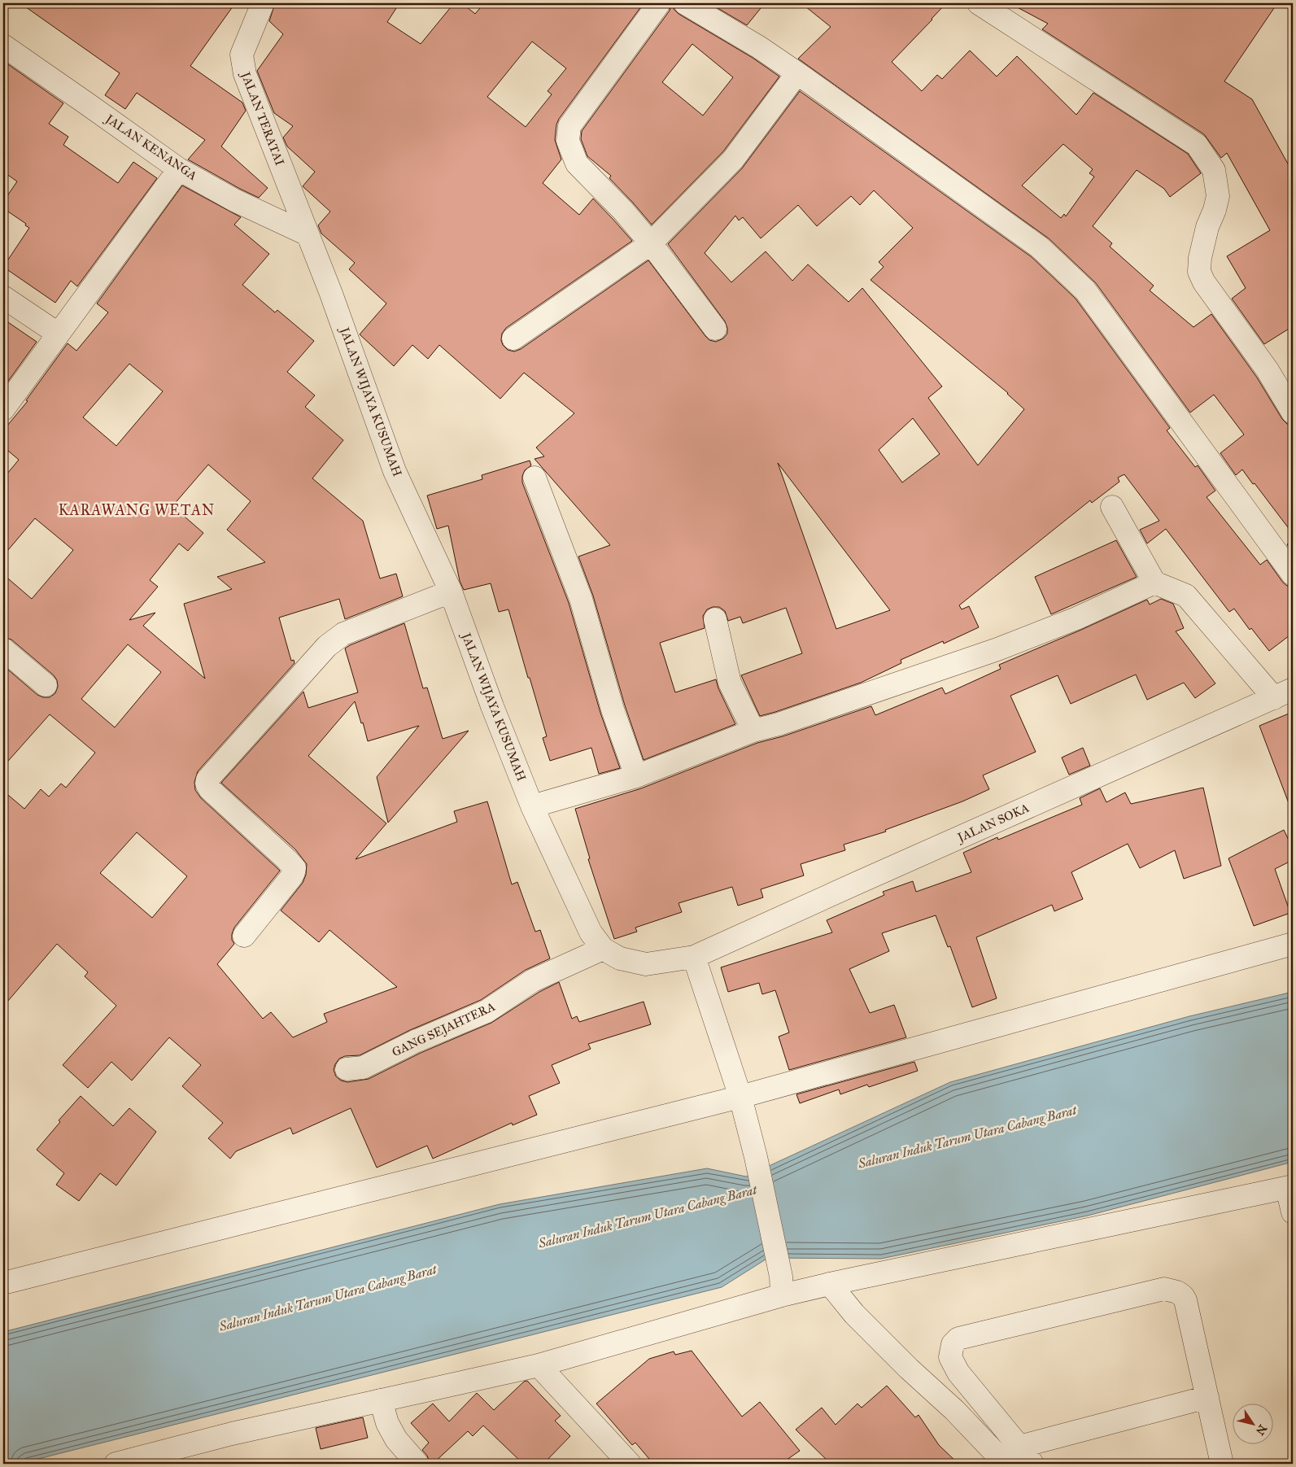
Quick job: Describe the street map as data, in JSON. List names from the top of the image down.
{
  "streets": {
    "street": [
      "JALAN TERATAI",
      "JALAN KENANGA",
      "JALAN WIJAYA KUSUMAH",
      "JALAN SOKA",
      "GANG SEJAHTERA"
    ]
  },
  "crossings": [
    ["JALAN TERATAI", "JALAN KENANGA"],
    ["JALAN TERATAI", "JALAN WIJAYA KUSUMAH"],
    ["JALAN KENANGA", "JALAN WIJAYA KUSUMAH"],
    ["JALAN WIJAYA KUSUMAH", "JALAN SOKA"],
    ["JALAN WIJAYA KUSUMAH", "GANG SEJAHTERA"]
  ],
  "districts": ["KARAWANG WETAN"],
  "water": ["Saluran Induk Tarum Utara Cabang Barat"],
  "north": "bottom right"
}
